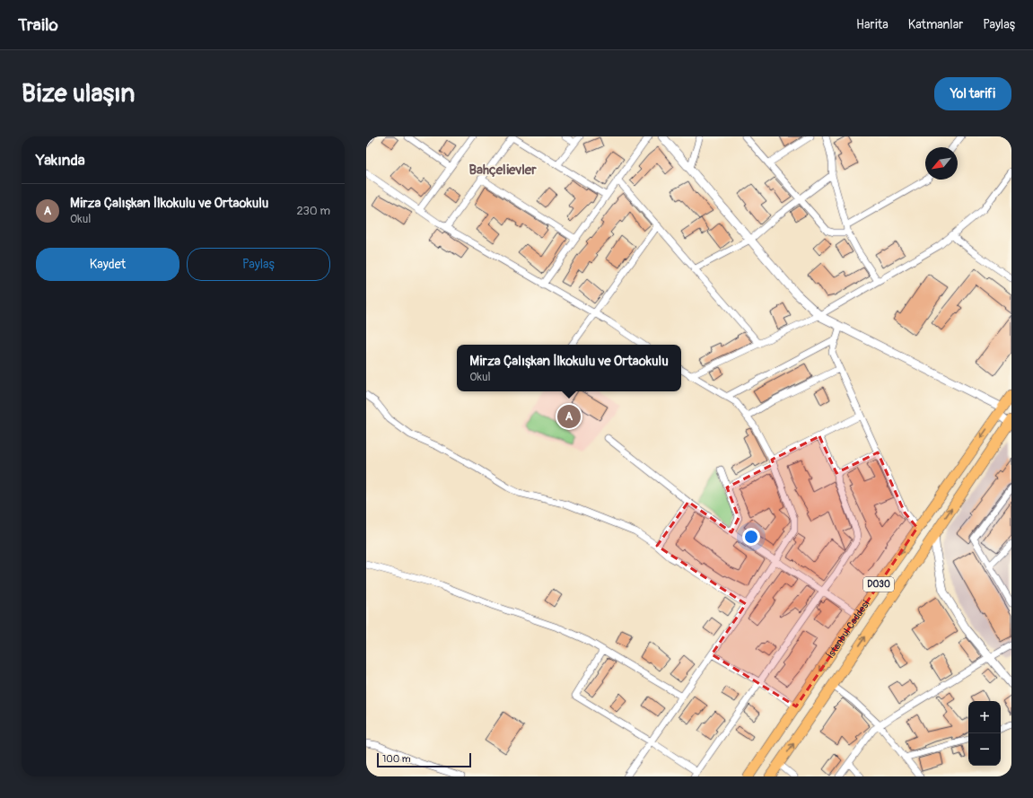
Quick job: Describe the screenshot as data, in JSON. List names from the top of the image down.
{
  "streets": {
    "main road": ["D030", "İstanbul Caddesi"]
  },
  "districts": ["Bahçelievler"],
  "scale_bar": "100 m",
  "north": "bottom left",
  "page": {
    "header": "Trailo",
    "nav": ["Harita", "Katmanlar", "Paylaş"],
    "buttons": [
      "Yol tarifi",
      ["Kaydet", "Paylaş"]
    ],
    "title": "Bize ulaşın",
    "heading": "Yakında",
    "list": [
      {
        "mark": "A",
        "name": "Mirza Çalışkan İlkokulu ve Ortaokulu",
        "note": "Okul",
        "value": "230 m"
      }
    ],
    "popup": ["Mirza Çalışkan İlkokulu ve Ortaokulu", "Okul"],
    "pins": "A",
    "map_buttons": ["+", "−"],
    "scale": "100 m"
  }
}
